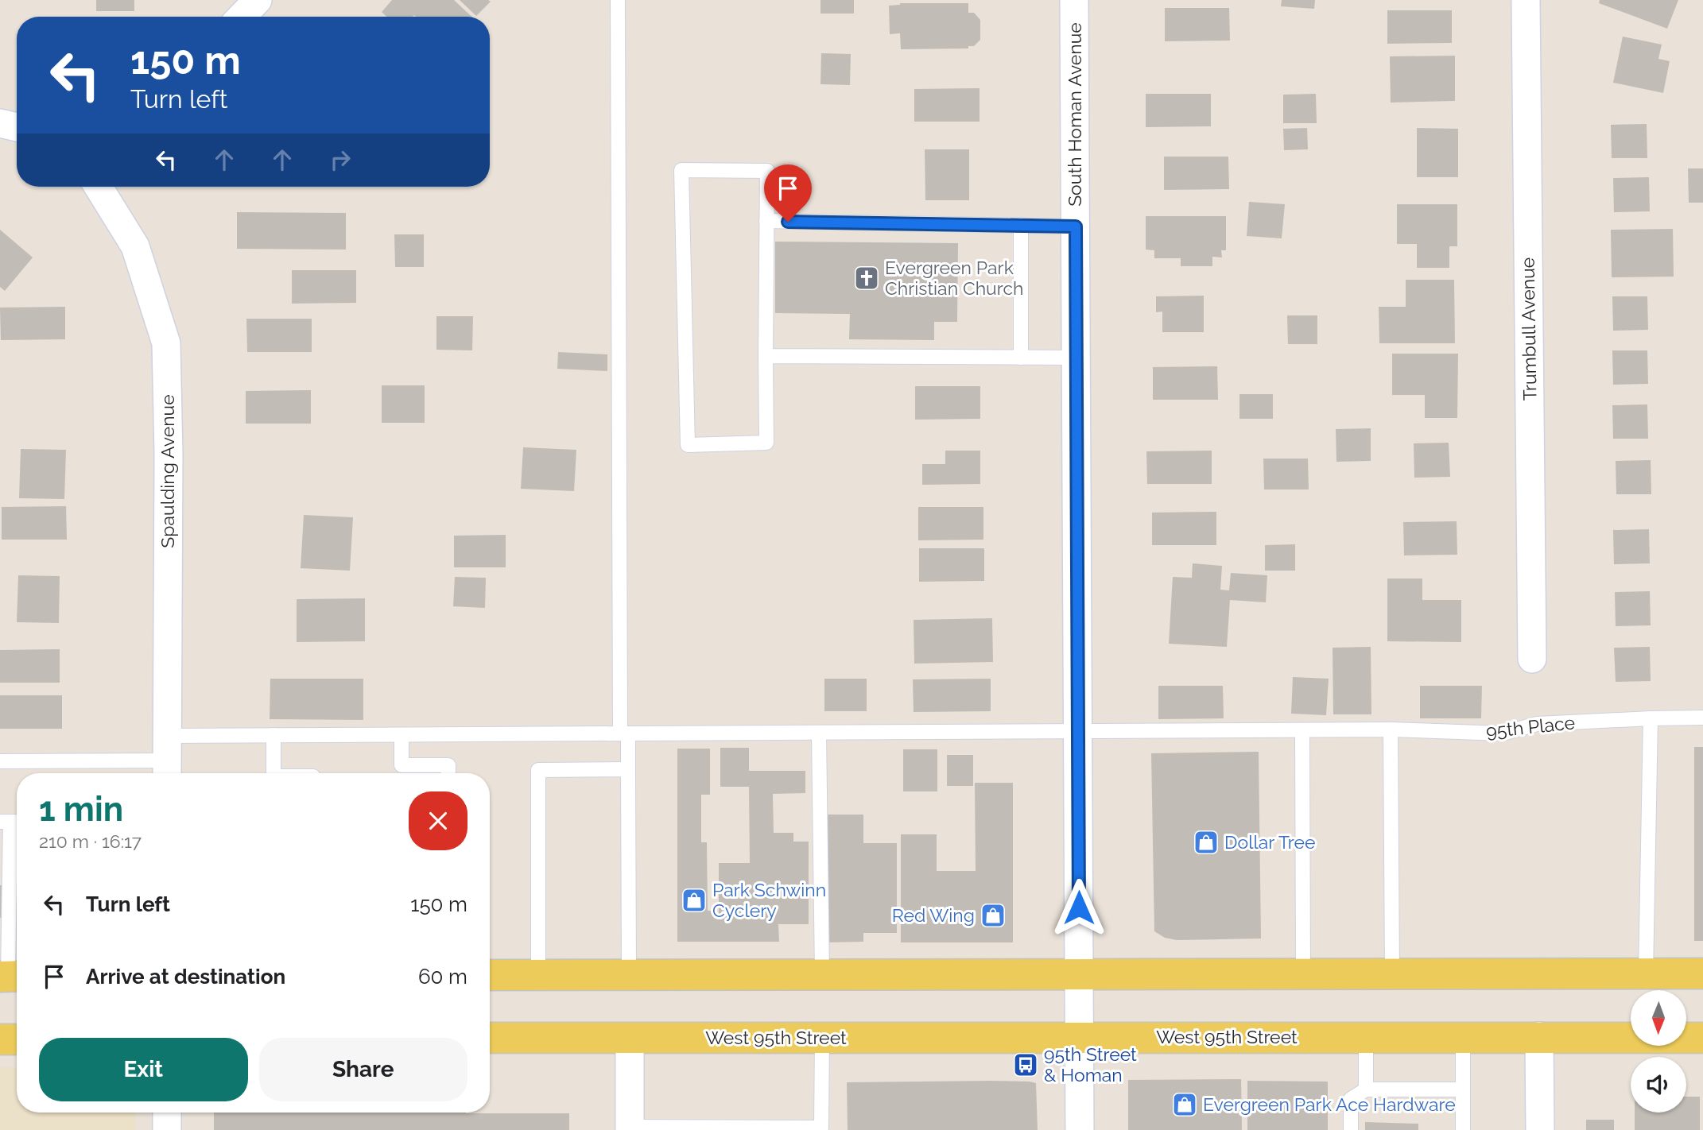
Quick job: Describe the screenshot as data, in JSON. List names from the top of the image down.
{
  "streets": {
    "main road": ["West 95th Street"],
    "street": ["South Homan Avenue", "Trumbull Avenue", "Spaulding Avenue"],
    "lane": ["95th Place"]
  },
  "crossings": [
    ["South Homan Avenue", "95th Place"],
    ["South Homan Avenue", "West 95th Street"],
    ["Spaulding Avenue", "95th Place"]
  ],
  "places": {
    "church": ["Evergreen Park Christian Church"],
    "shop": [
      "Dollar Tree",
      "Park Schwinn Cyclery",
      "Red Wing",
      "Evergreen Park Ace Hardware"
    ],
    "bus stop": ["95th Street & Homan"]
  },
  "north": "bottom",
  "page": {
    "turn": ["150 m", "Turn left"],
    "heading": ["1 min", "210 m · 16:17"],
    "list": [
      {
        "name": "Turn left",
        "value": "150 m"
      },
      {
        "name": "Arrive at destination",
        "value": "60 m"
      }
    ],
    "buttons": ["Exit", "Share"]
  }
}
